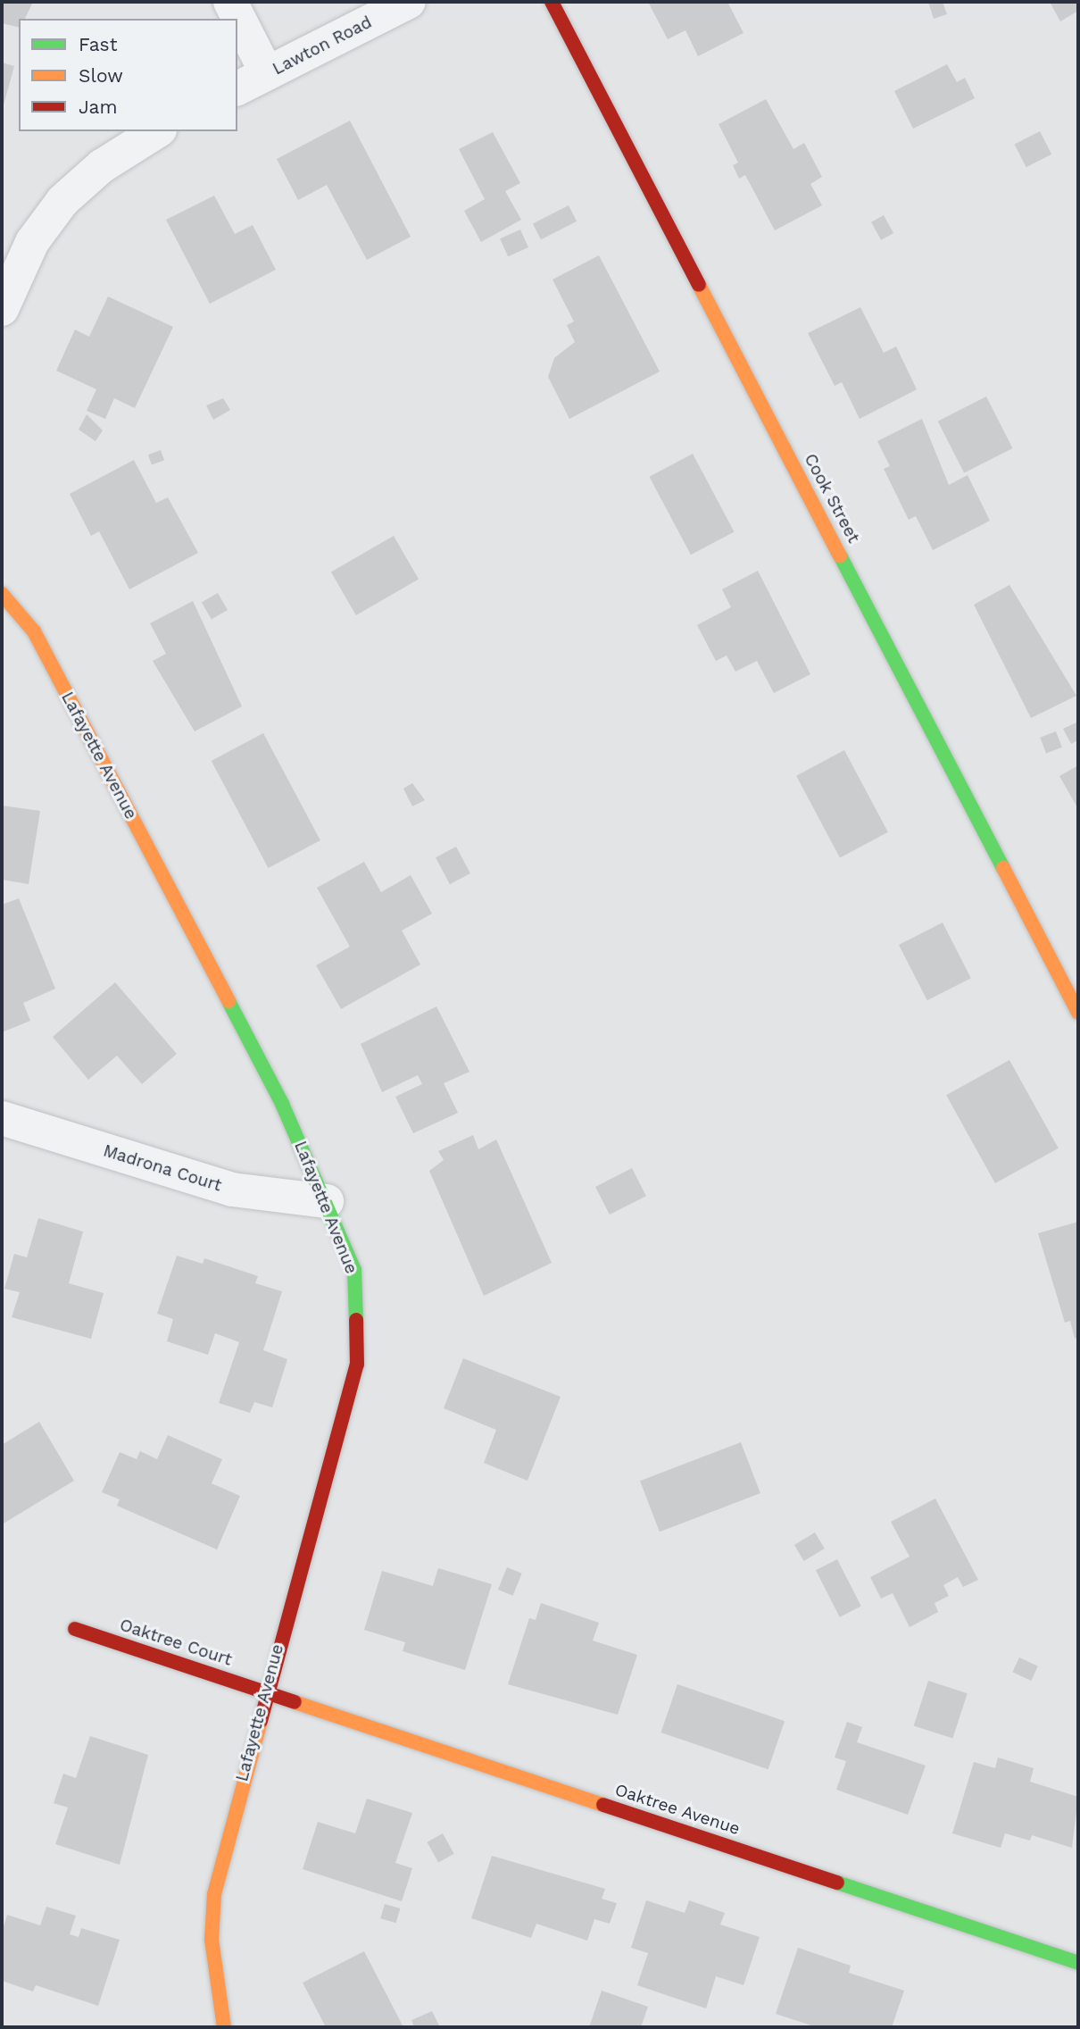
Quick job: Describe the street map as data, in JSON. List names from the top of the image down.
{
  "streets": {
    "street": [
      "Lawton Road",
      "Cook Street",
      "Lafayette Avenue",
      "Madrona Court",
      "Oaktree Court",
      "Oaktree Avenue"
    ]
  },
  "crossings": [
    ["Lafayette Avenue", "Madrona Court"],
    ["Lafayette Avenue", "Oaktree Court"],
    ["Lafayette Avenue", "Oaktree Avenue"],
    ["Oaktree Court", "Oaktree Avenue"]
  ],
  "legend": ["Fast", "Slow", "Jam"]
}
